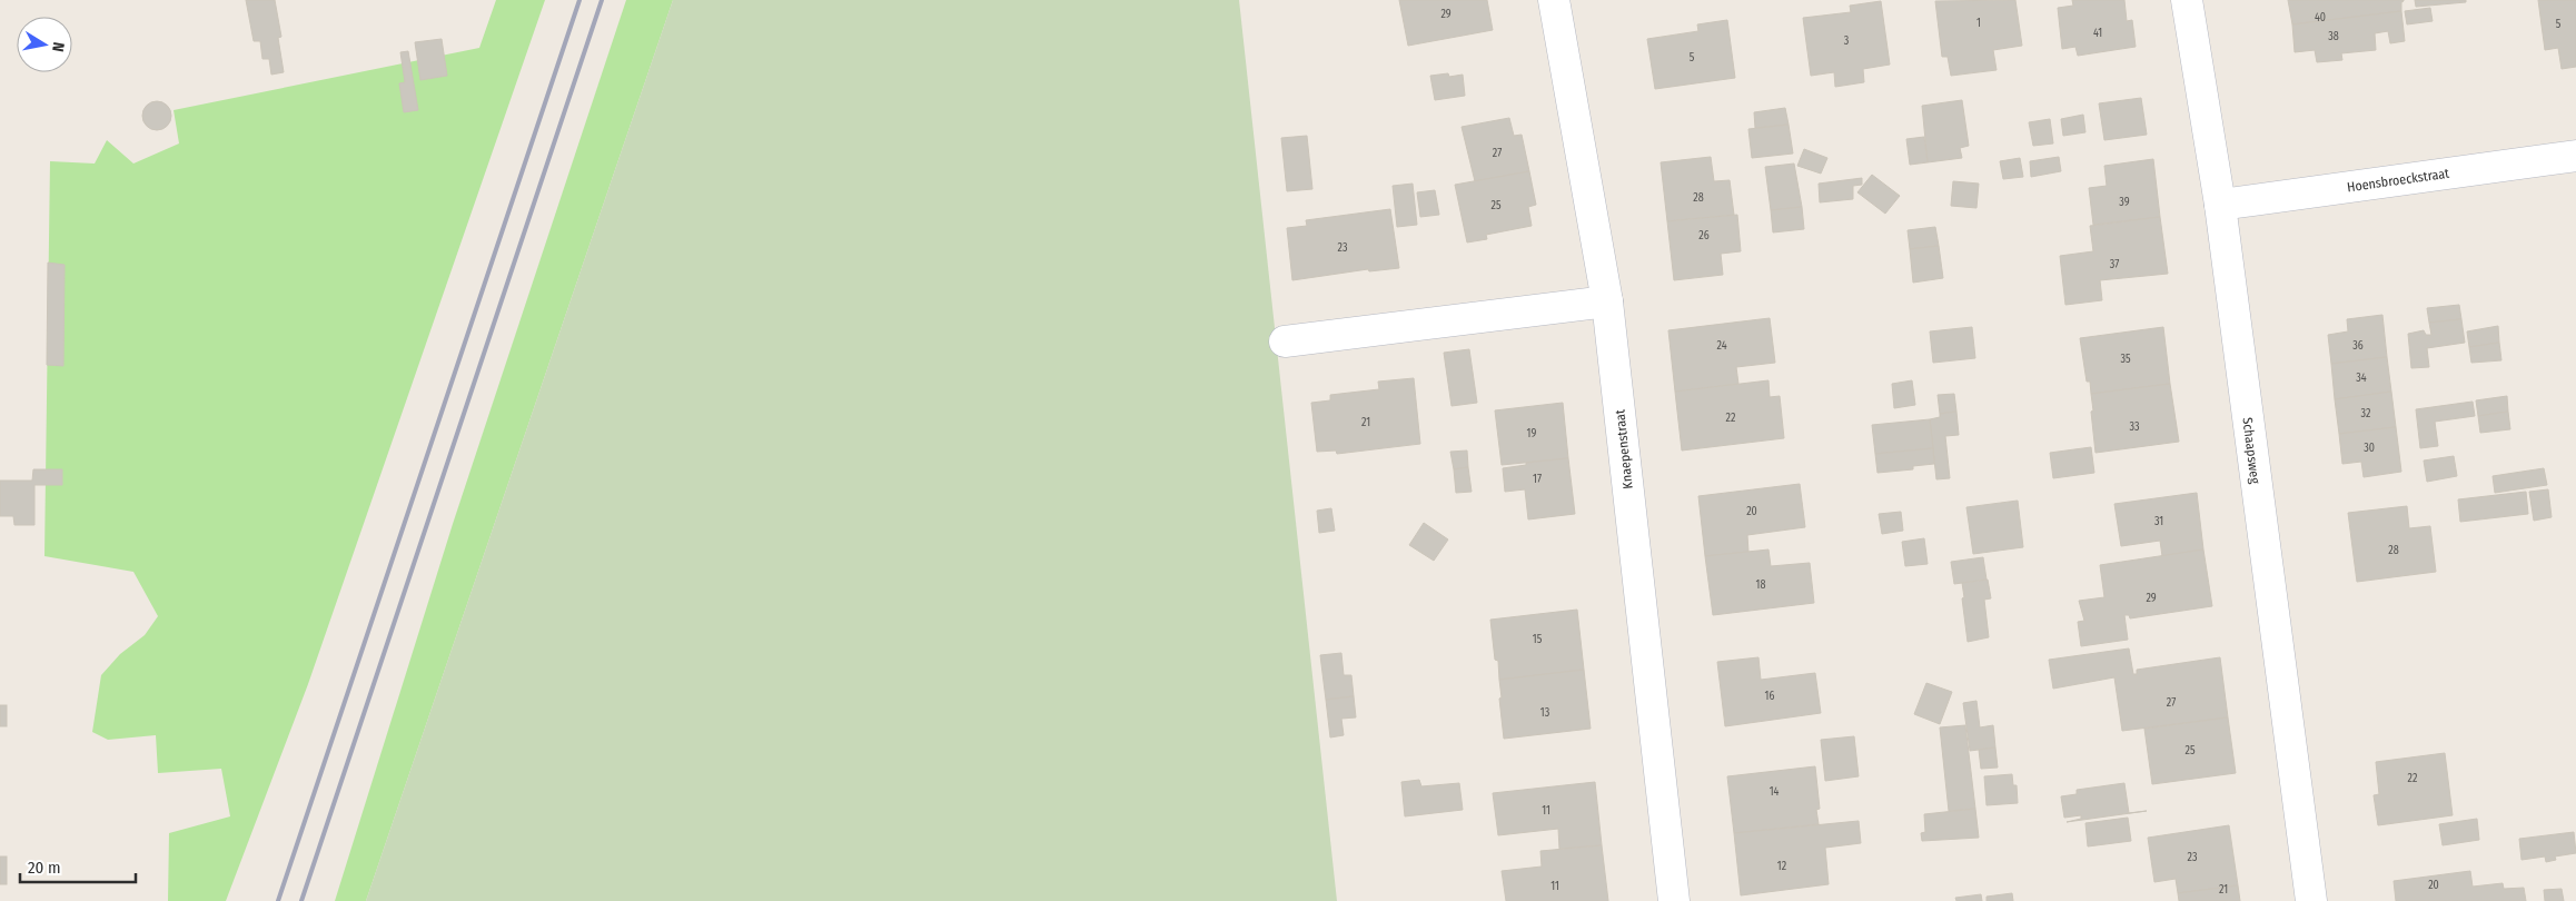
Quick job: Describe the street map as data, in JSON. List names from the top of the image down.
{
  "streets": {
    "street": ["Hoensbroeckstraat", "Knaepenstraat", "Schaapsweg"]
  },
  "crossings": [
    ["Hoensbroeckstraat", "Schaapsweg"]
  ],
  "house_numbers": [
    "29",
    "40",
    "1",
    "5",
    "41",
    "38",
    "3",
    "5",
    "27",
    "28",
    "39",
    "25",
    "26",
    "23",
    "37",
    "24",
    "36",
    "35",
    "34",
    "32",
    "22",
    "21",
    "33",
    "19",
    "30",
    "17",
    "20",
    "31",
    "28",
    "18",
    "29",
    "15",
    "16",
    "27",
    "13",
    "25",
    "22",
    "14",
    "11",
    "23",
    "12",
    "20",
    "11",
    "21"
  ],
  "scale_bar": "20 m",
  "north": "right"
}
